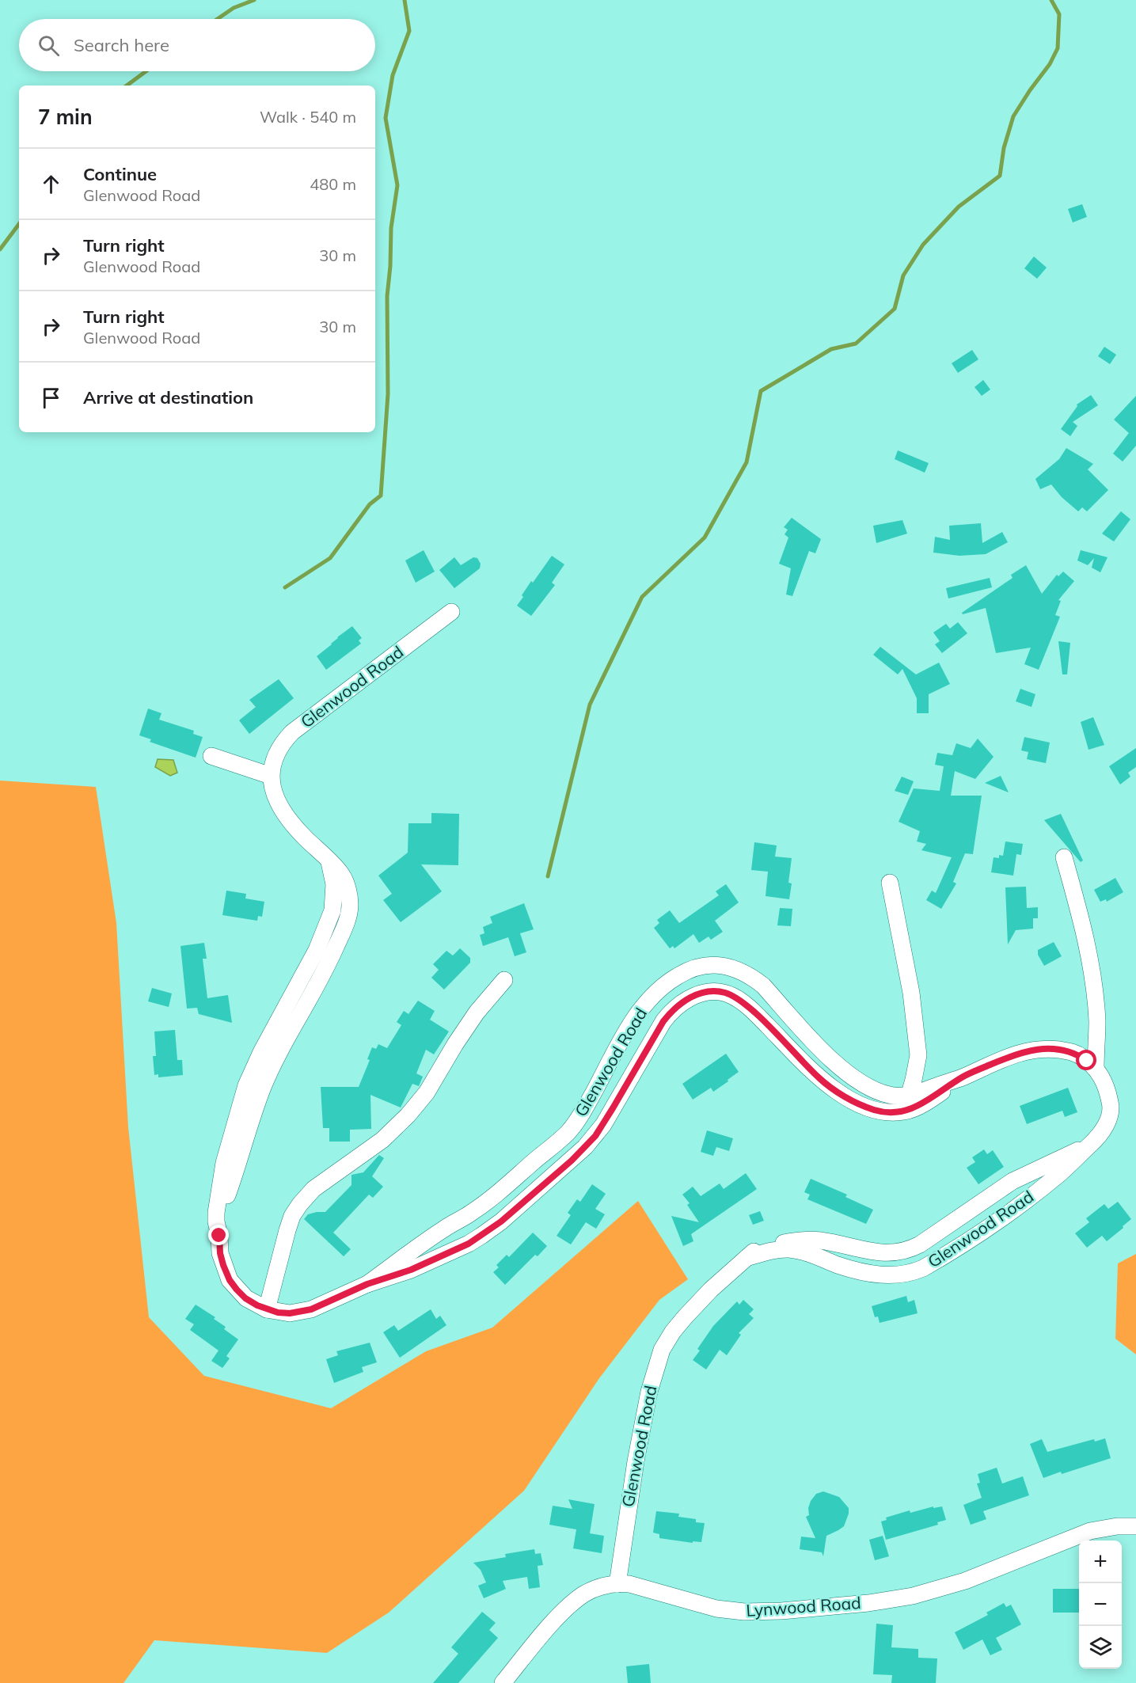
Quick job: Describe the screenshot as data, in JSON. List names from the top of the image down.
{
  "streets": {
    "street": ["Glenwood Road", "Lynwood Road"]
  },
  "crossings": [
    ["Glenwood Road", "Lynwood Road"]
  ],
  "page": {
    "search": "Search here",
    "heading": ["7 min", "Walk · 540 m"],
    "list": [
      ["Continue", "Glenwood Road", "480 m"],
      ["Turn right", "Glenwood Road", "30 m"],
      ["Turn right", "Glenwood Road", "30 m"],
      "Arrive at destination"
    ],
    "map_buttons": ["+", "−"]
  }
}
